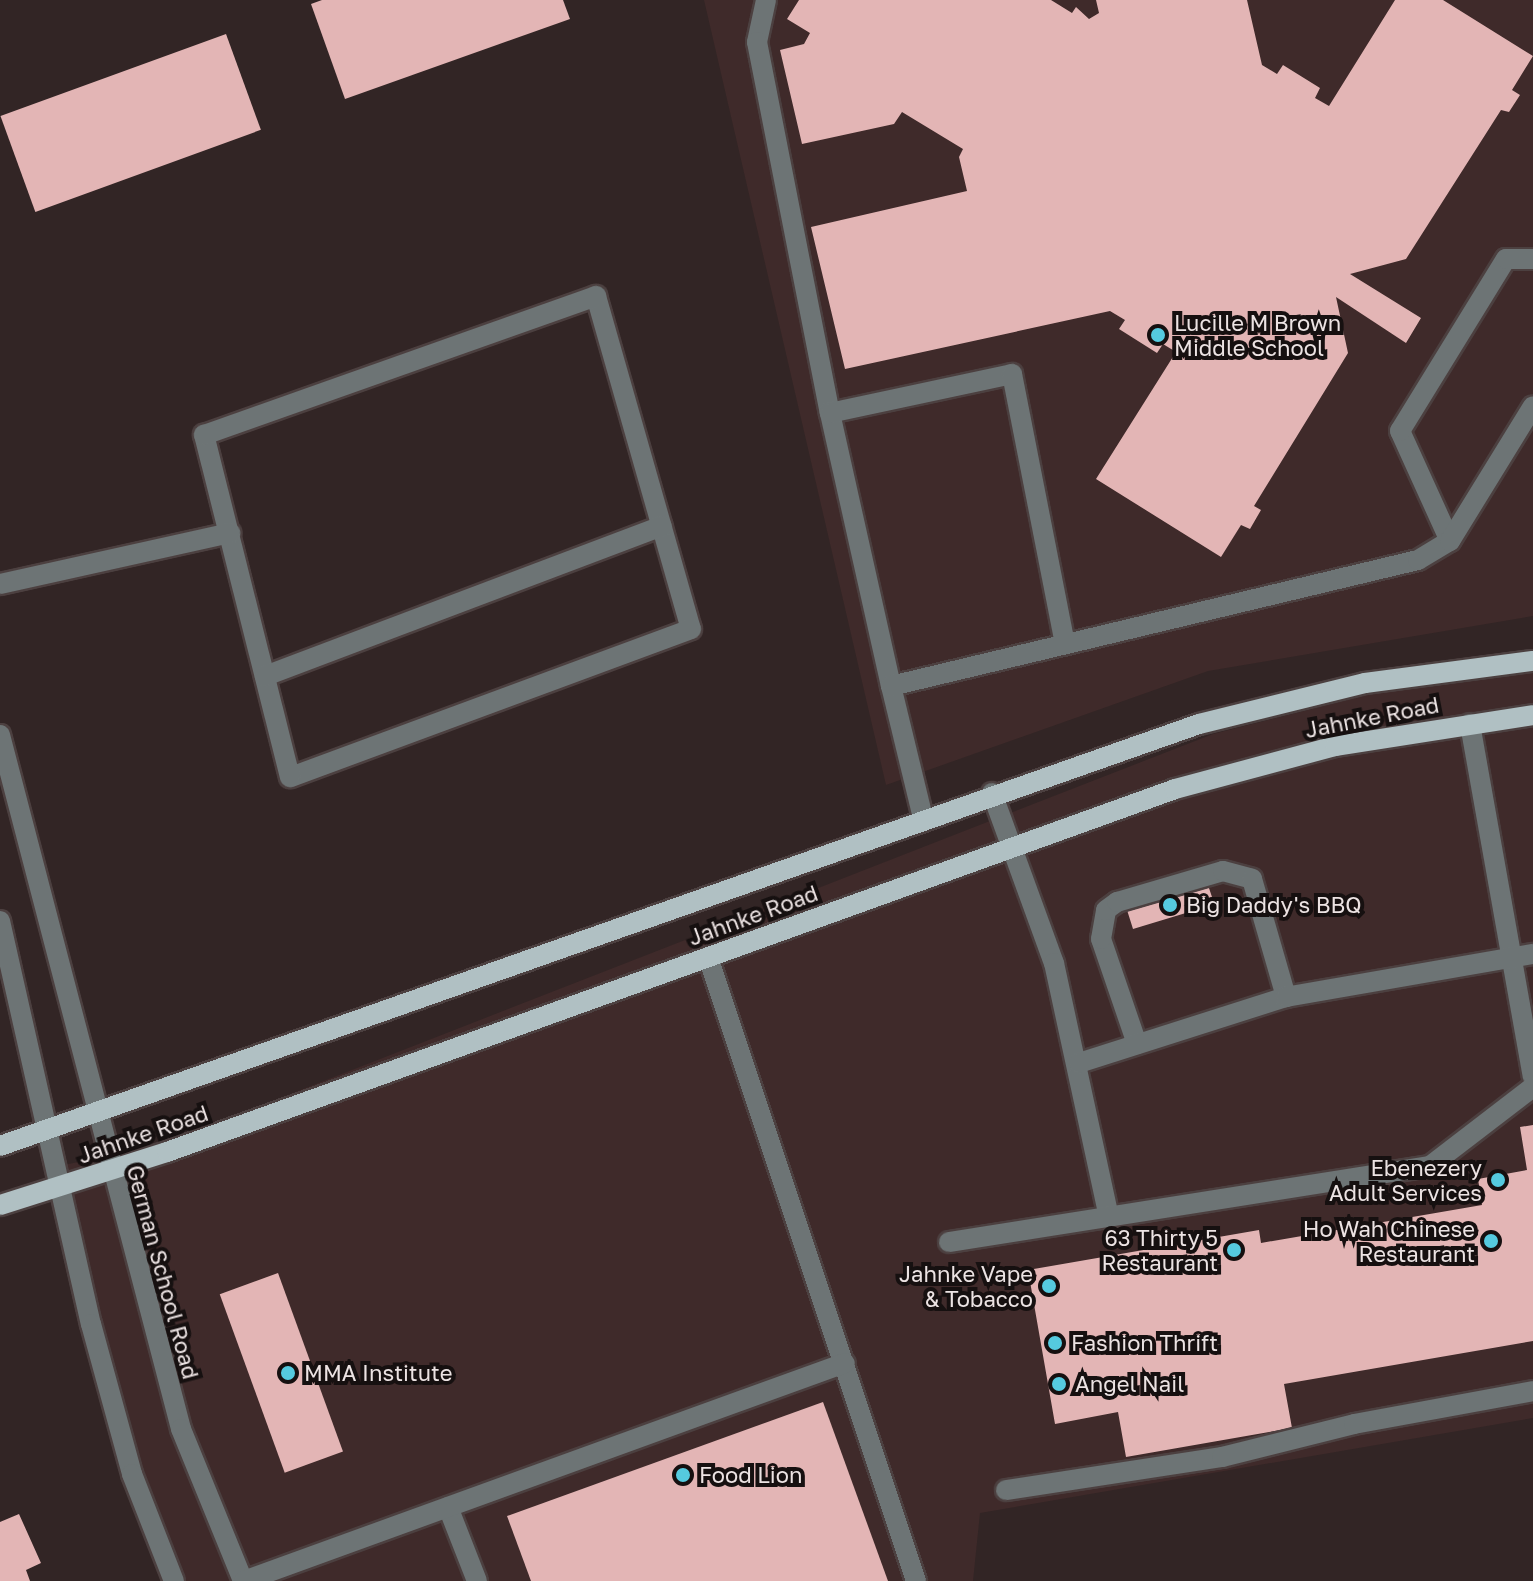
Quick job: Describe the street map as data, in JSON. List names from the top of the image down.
{
  "streets": {
    "main road": ["Jahnke Road"],
    "street": ["German School Road"]
  },
  "crossings": [
    ["Jahnke Road", "German School Road"]
  ],
  "places": [
    "Lucille M Brown Middle School",
    "Big Daddy's BBQ",
    "Ebenezery Adult Services",
    "Ho Wah Chinese Restaurant",
    "63 Thirty 5 Restaurant",
    "Jahnke Vape & Tobacco",
    "Fashion Thrift",
    "MMA Institute",
    "Angel Nail",
    "Food Lion"
  ]
}
